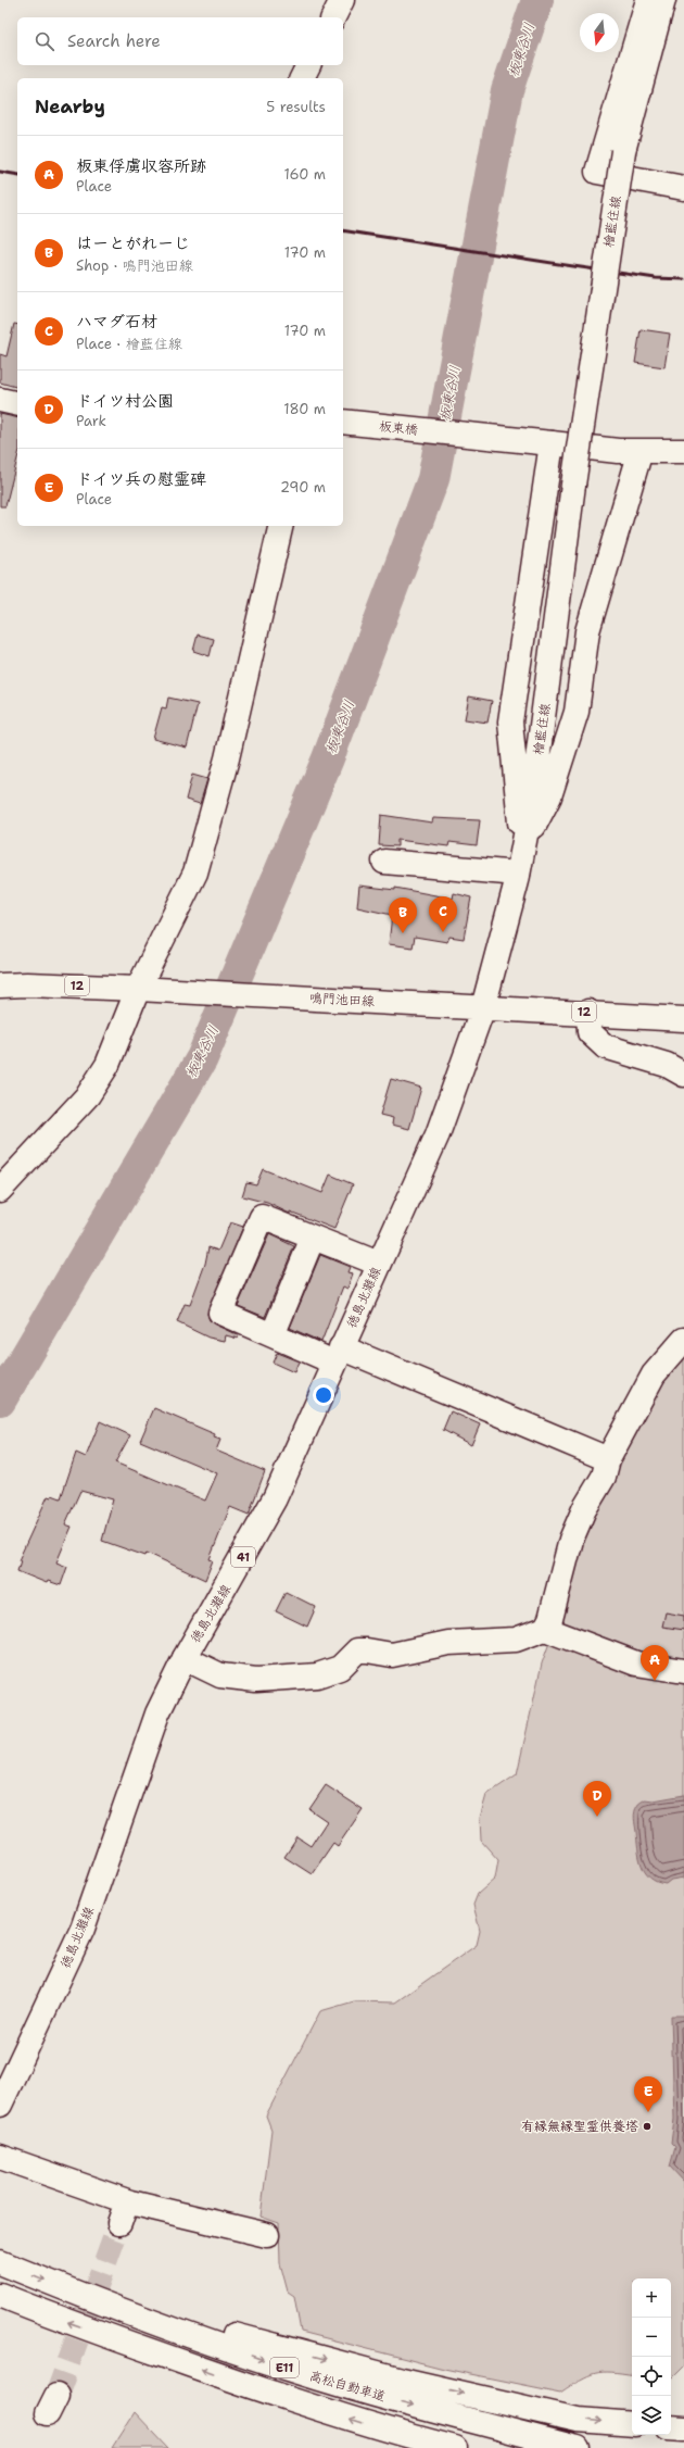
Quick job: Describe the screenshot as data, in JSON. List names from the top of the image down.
{
  "streets": {
    "main road": [
      "檜藍住線",
      "板東橋",
      "12",
      "鳴門池田線",
      "徳島北灘線",
      "41",
      "E11",
      "高松自動車道"
    ]
  },
  "crossings": [
    ["檜藍住線", "鳴門池田線"],
    ["檜藍住線", "徳島北灘線"],
    ["鳴門池田線", "徳島北灘線"]
  ],
  "water": ["板東谷川"],
  "places": ["有縁無縁聖霊供養塔"],
  "north": "bottom",
  "page": {
    "search": "Search here",
    "heading": ["Nearby", "5 results"],
    "list": [
      {
        "mark": "A",
        "name": "板東俘虜収容所跡",
        "note": "Place",
        "value": "160 m"
      },
      {
        "mark": "B",
        "name": "はーとがれーじ",
        "note": "Shop · 鳴門池田線",
        "value": "170 m"
      },
      {
        "mark": "C",
        "name": "ハマダ石材",
        "note": "Place · 檜藍住線",
        "value": "170 m"
      },
      {
        "mark": "D",
        "name": "ドイツ村公園",
        "note": "Park",
        "value": "180 m"
      },
      {
        "mark": "E",
        "name": "ドイツ兵の慰霊碑",
        "note": "Place",
        "value": "290 m"
      }
    ],
    "pins": [
      "C",
      "B",
      "A",
      "D",
      "E"
    ],
    "map_buttons": ["+", "−"]
  }
}
